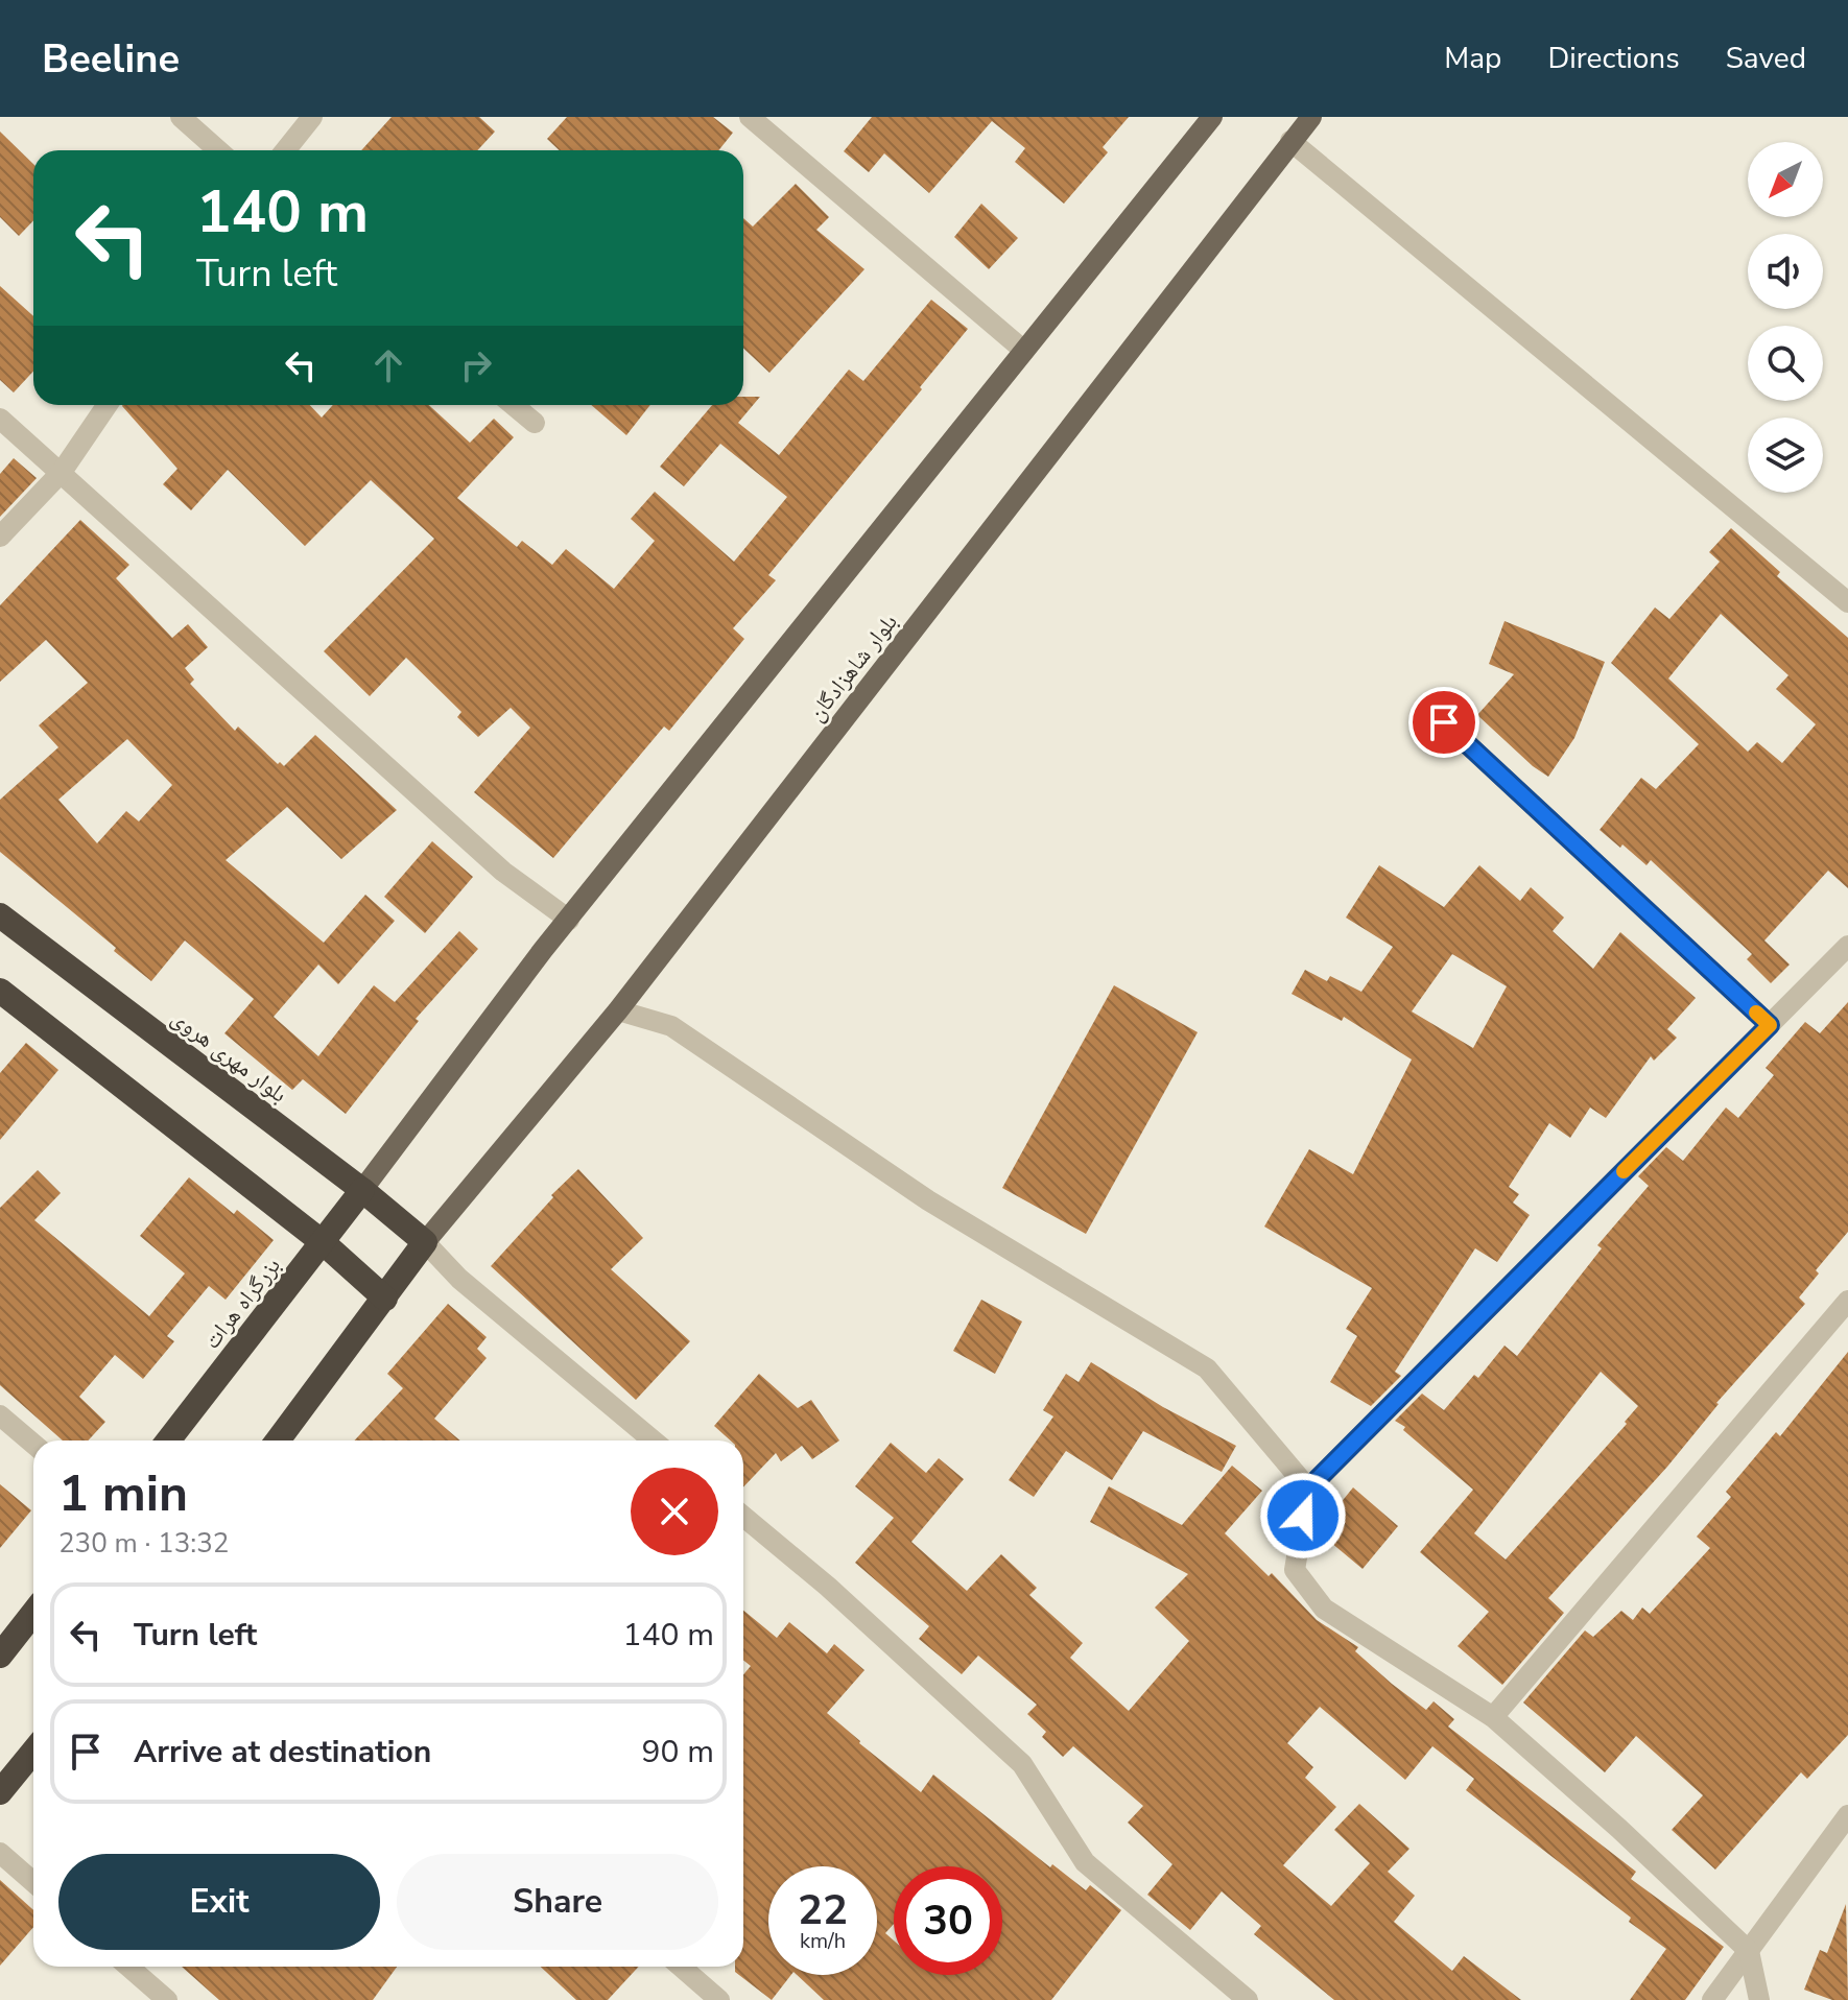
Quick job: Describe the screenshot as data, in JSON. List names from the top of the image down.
{
  "streets": {
    "highway": ["بلوار مهری هروی", "بزرگراه هرات"],
    "main road": ["بلوار شاهزادگان"]
  },
  "crossings": [
    ["بلوار شاهزادگان", "بلوار مهری هروی"],
    ["بلوار مهری هروی", "بزرگراه هرات"]
  ],
  "north": "bottom left",
  "page": {
    "header": "Beeline",
    "nav": ["Map", "Directions", "Saved"],
    "turn": ["140 m", "Turn left"],
    "heading": ["1 min", "230 m · 13:32"],
    "list": [
      {
        "name": "Turn left",
        "value": "140 m"
      },
      {
        "name": "Arrive at destination",
        "value": "90 m"
      }
    ],
    "buttons": ["Exit", "Share"],
    "speed": "22 km/h",
    "limit": "30"
  }
}
